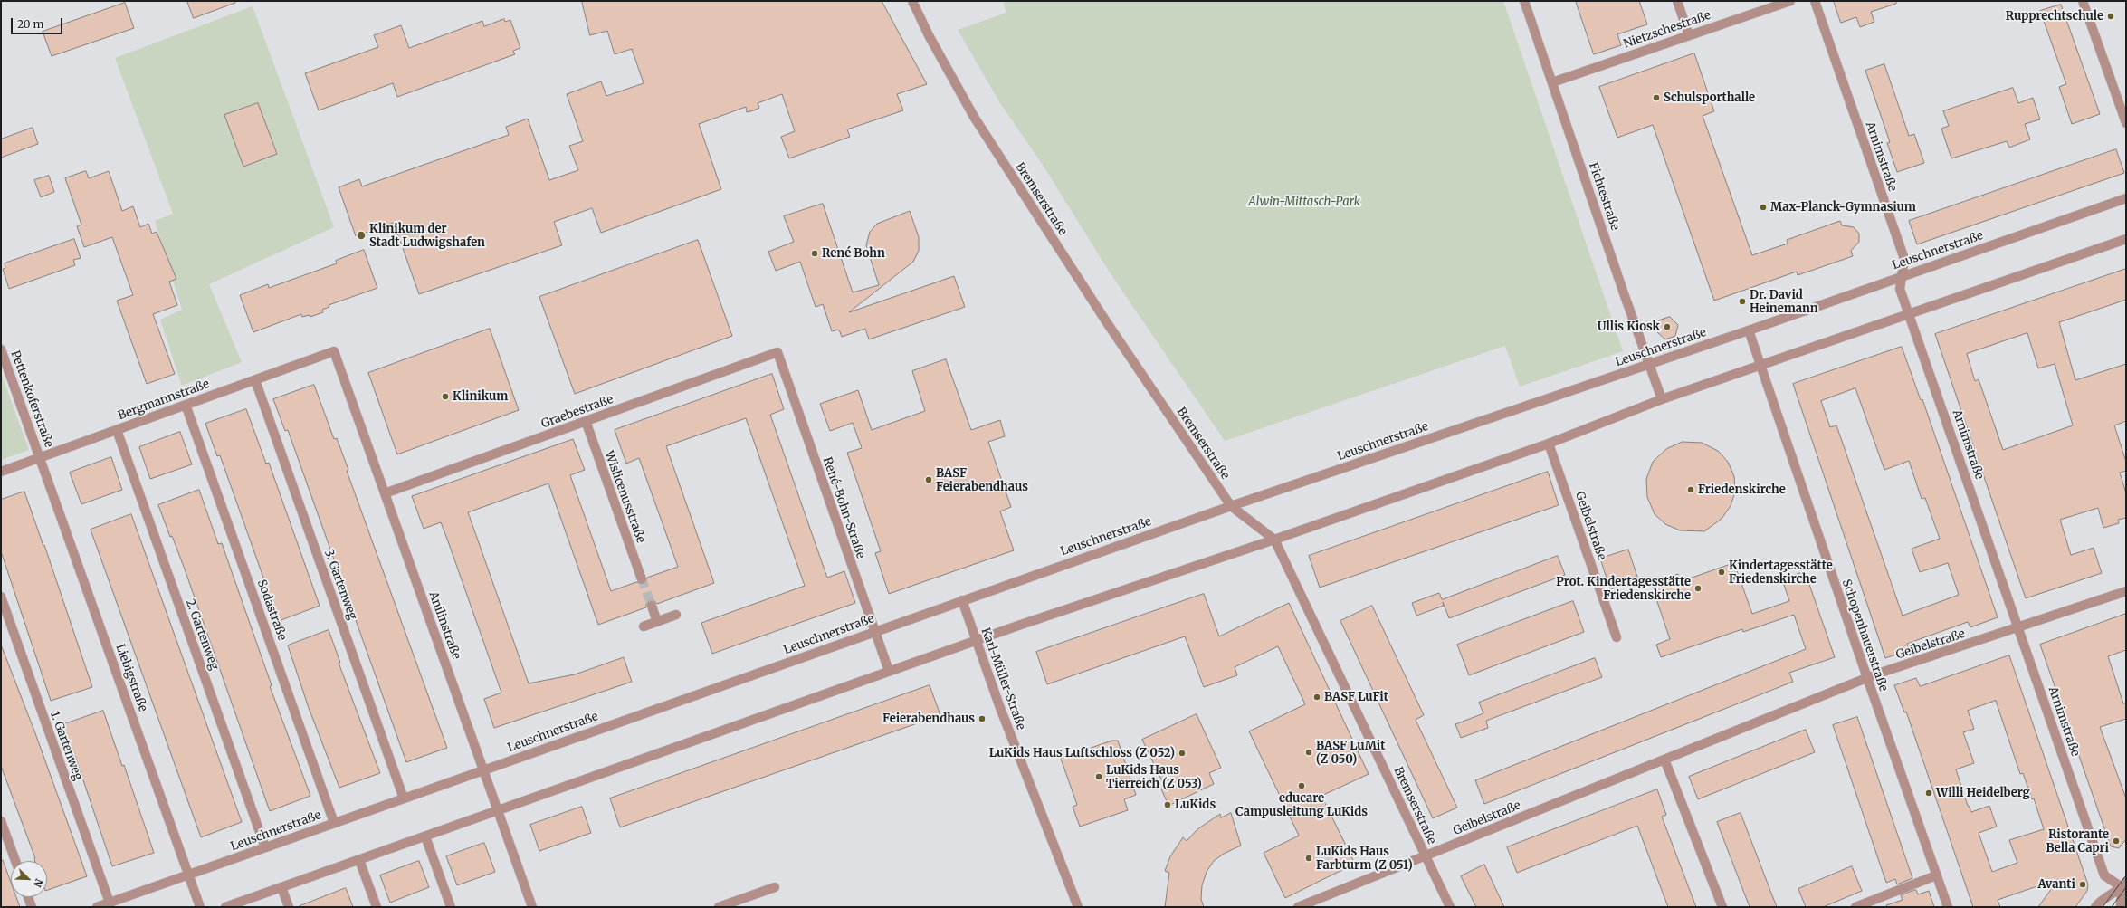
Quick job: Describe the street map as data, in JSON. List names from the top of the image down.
{
  "streets": {
    "street": [
      "Nietzschestraße",
      "Arnimstraße",
      "Fichtestraße",
      "Bremserstraße",
      "Leuschnerstraße",
      "Pettenkoferstraße",
      "Bergmannstraße",
      "Graebestraße",
      "Wislicenusstraße",
      "René-Bohn-Straße",
      "Geibelstraße",
      "3. Gartenweg",
      "Sodastraße",
      "Anilinstraße",
      "2. Gartenweg",
      "Schopenhauerstraße",
      "Liebigstraße",
      "Karl-Müller-Straße",
      "1. Gartenweg"
    ]
  },
  "crossings": [
    ["Nietzschestraße", "Fichtestraße"],
    ["Arnimstraße", "Leuschnerstraße"],
    ["Arnimstraße", "Geibelstraße"],
    ["Fichtestraße", "Leuschnerstraße"],
    ["Bremserstraße", "Leuschnerstraße"],
    ["Bremserstraße", "Geibelstraße"],
    ["Leuschnerstraße", "René-Bohn-Straße"],
    ["Leuschnerstraße", "3. Gartenweg"],
    ["Leuschnerstraße", "Sodastraße"],
    ["Leuschnerstraße", "Anilinstraße"],
    ["Leuschnerstraße", "2. Gartenweg"],
    ["Leuschnerstraße", "Schopenhauerstraße"],
    ["Leuschnerstraße", "Liebigstraße"],
    ["Leuschnerstraße", "Karl-Müller-Straße"],
    ["Leuschnerstraße", "1. Gartenweg"],
    ["Pettenkoferstraße", "Bergmannstraße"],
    ["Pettenkoferstraße", "Liebigstraße"],
    ["Bergmannstraße", "3. Gartenweg"],
    ["Bergmannstraße", "Sodastraße"],
    ["Bergmannstraße", "Anilinstraße"],
    ["Bergmannstraße", "2. Gartenweg"],
    ["Bergmannstraße", "Liebigstraße"],
    ["Graebestraße", "Wislicenusstraße"],
    ["Graebestraße", "René-Bohn-Straße"],
    ["Graebestraße", "Anilinstraße"],
    ["Geibelstraße", "Schopenhauerstraße"]
  ],
  "parks": ["Alwin-Mittasch-Park"],
  "places": [
    "Rupprechtschule",
    "Schulsporthalle",
    "Max-Planck-Gymnasium",
    "Klinikum der Stadt Ludwigshafen",
    "René Bohn",
    "Dr. David Heinemann",
    "Ullis Kiosk",
    "Klinikum",
    "BASF Feierabendhaus",
    "Friedenskirche",
    "Kindertagesstätte Friedenskirche",
    "Prot. Kindertagesstätte Friedenskirche",
    "BASF LuFit",
    "Feierabendhaus",
    "BASF LuMit (Z 050)",
    "LuKids Haus Luftschloss (Z 052)",
    "LuKids Haus Tierreich (Z 053)",
    "educare Campusleitung LuKids",
    "Willi Heidelberg",
    "LuKids",
    "Ristorante Bella Capri",
    "LuKids Haus Farbturm (Z 051)",
    "Avanti"
  ],
  "scale_bar": "20 m",
  "north": "bottom right"
}
